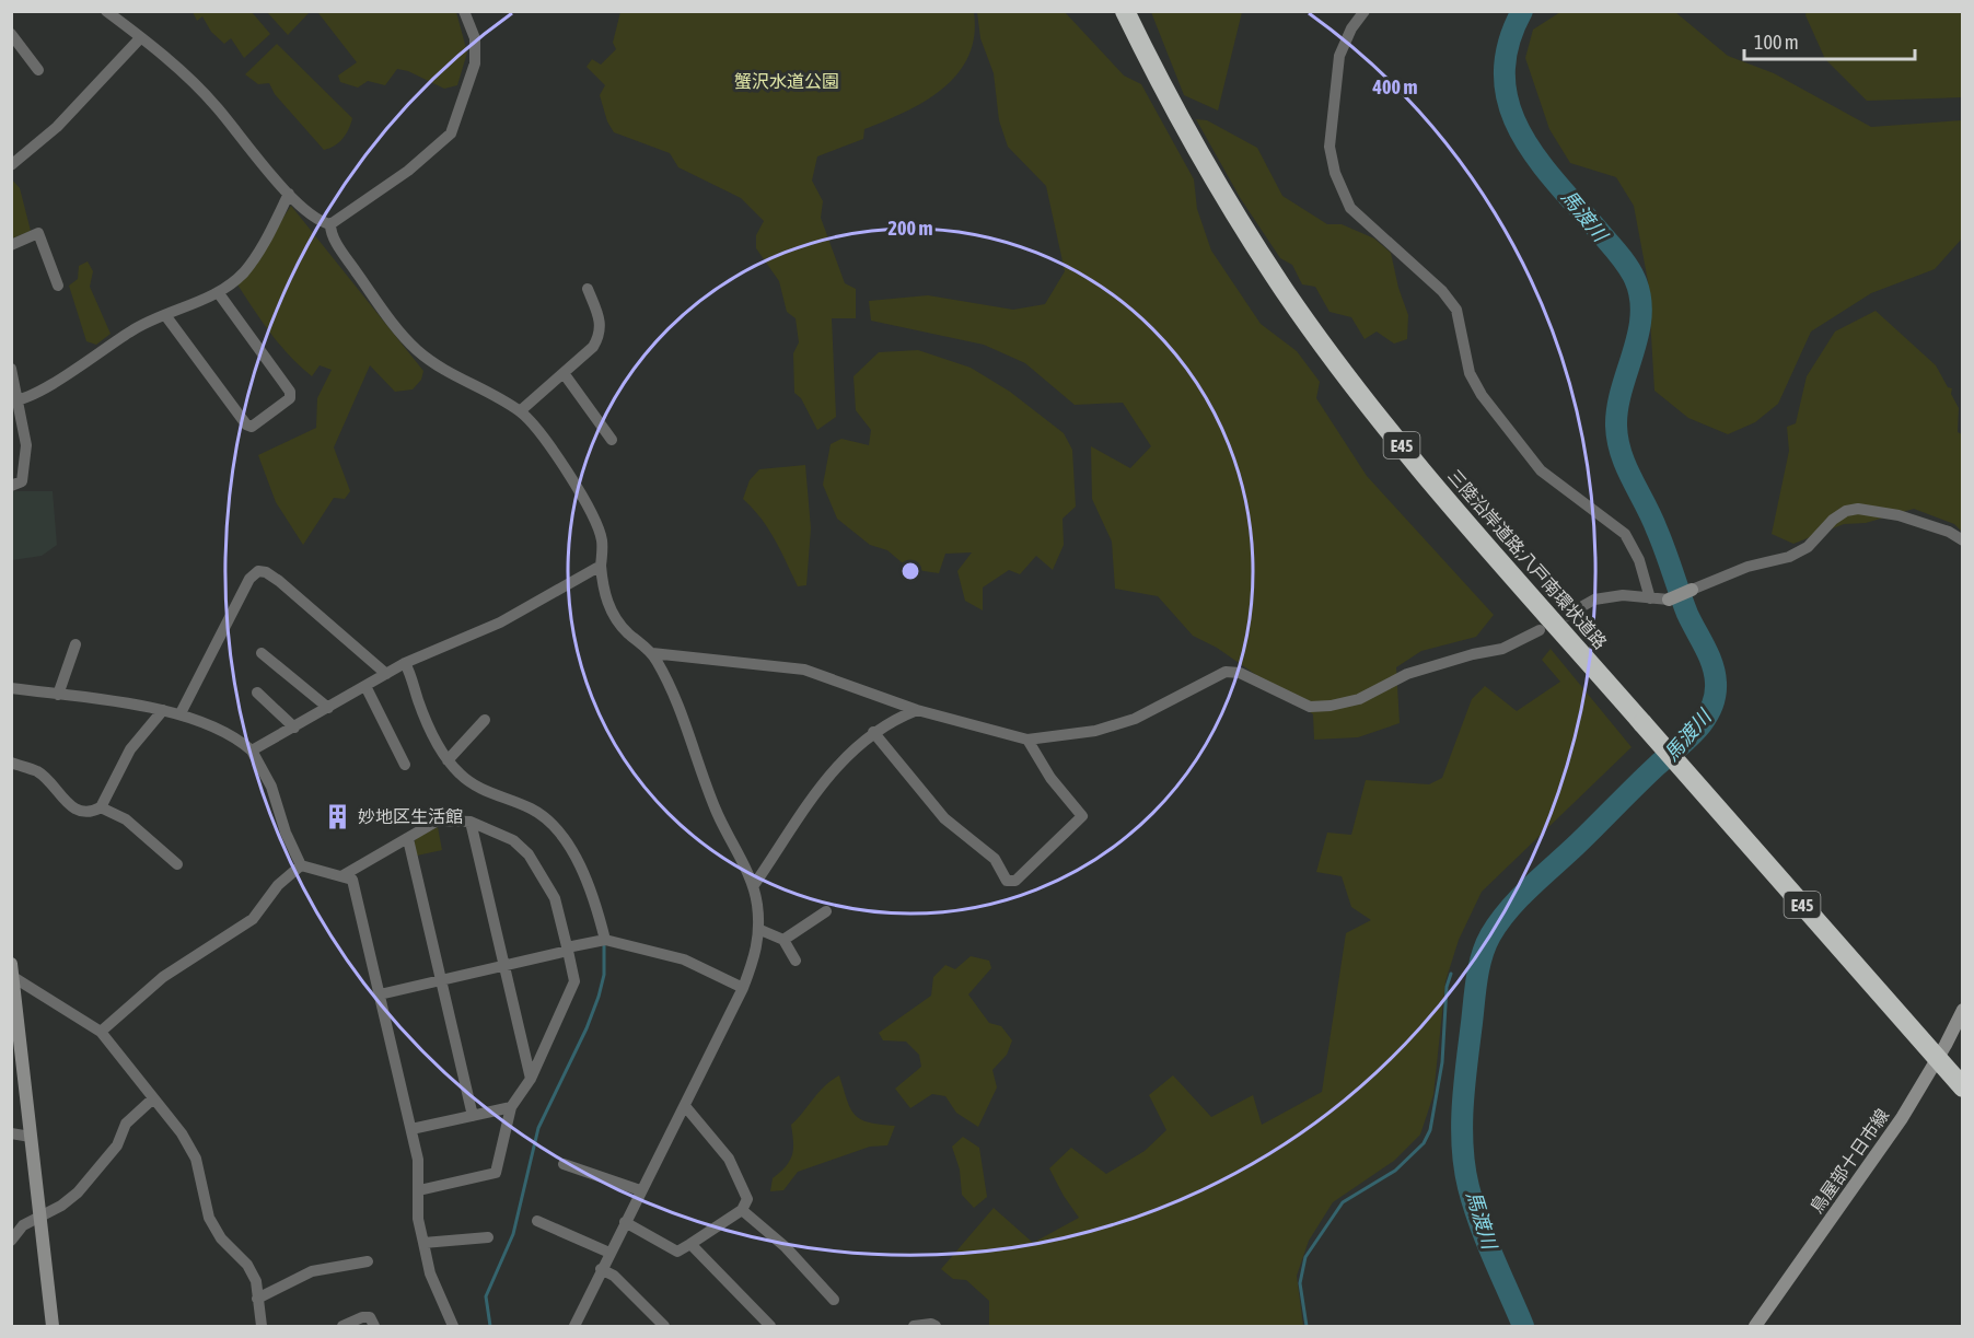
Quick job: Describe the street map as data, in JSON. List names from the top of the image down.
{
  "streets": {
    "highway": ["E45", "三陸沿岸道路;八戸南環状道路"],
    "main road": ["鳥屋部十日市線"]
  },
  "water": ["馬渡川"],
  "parks": ["蟹沢水道公園"],
  "places": {
    "building": ["妙地区生活館"]
  },
  "scale_bar": "100 m",
  "rings": ["400 m", "200 m"]
}
